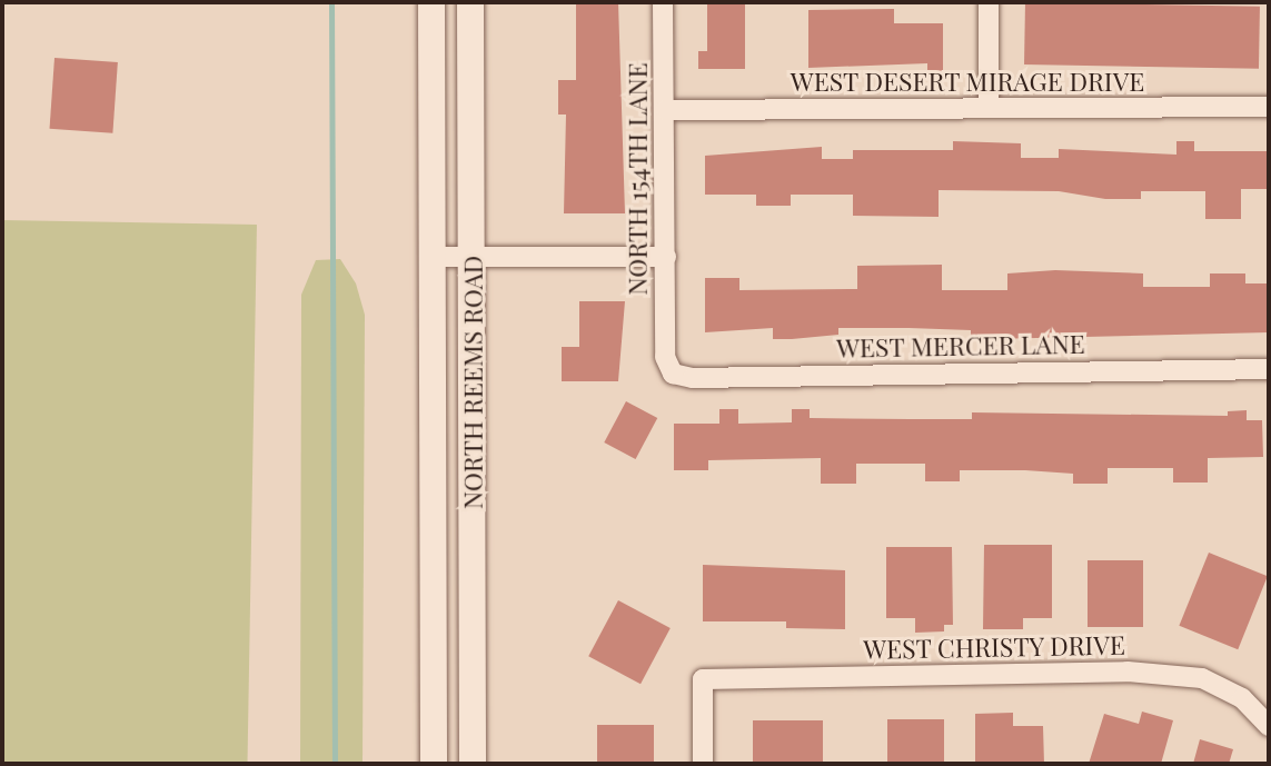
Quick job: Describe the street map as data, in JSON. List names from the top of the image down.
{
  "streets": {
    "main road": ["NORTH REEMS ROAD"],
    "street": [
      "WEST DESERT MIRAGE DRIVE",
      "NORTH 154TH LANE",
      "WEST MERCER LANE",
      "WEST CHRISTY DRIVE"
    ]
  },
  "crossings": [
    ["WEST DESERT MIRAGE DRIVE", "NORTH 154TH LANE"],
    ["NORTH 154TH LANE", "WEST MERCER LANE"]
  ]
}
